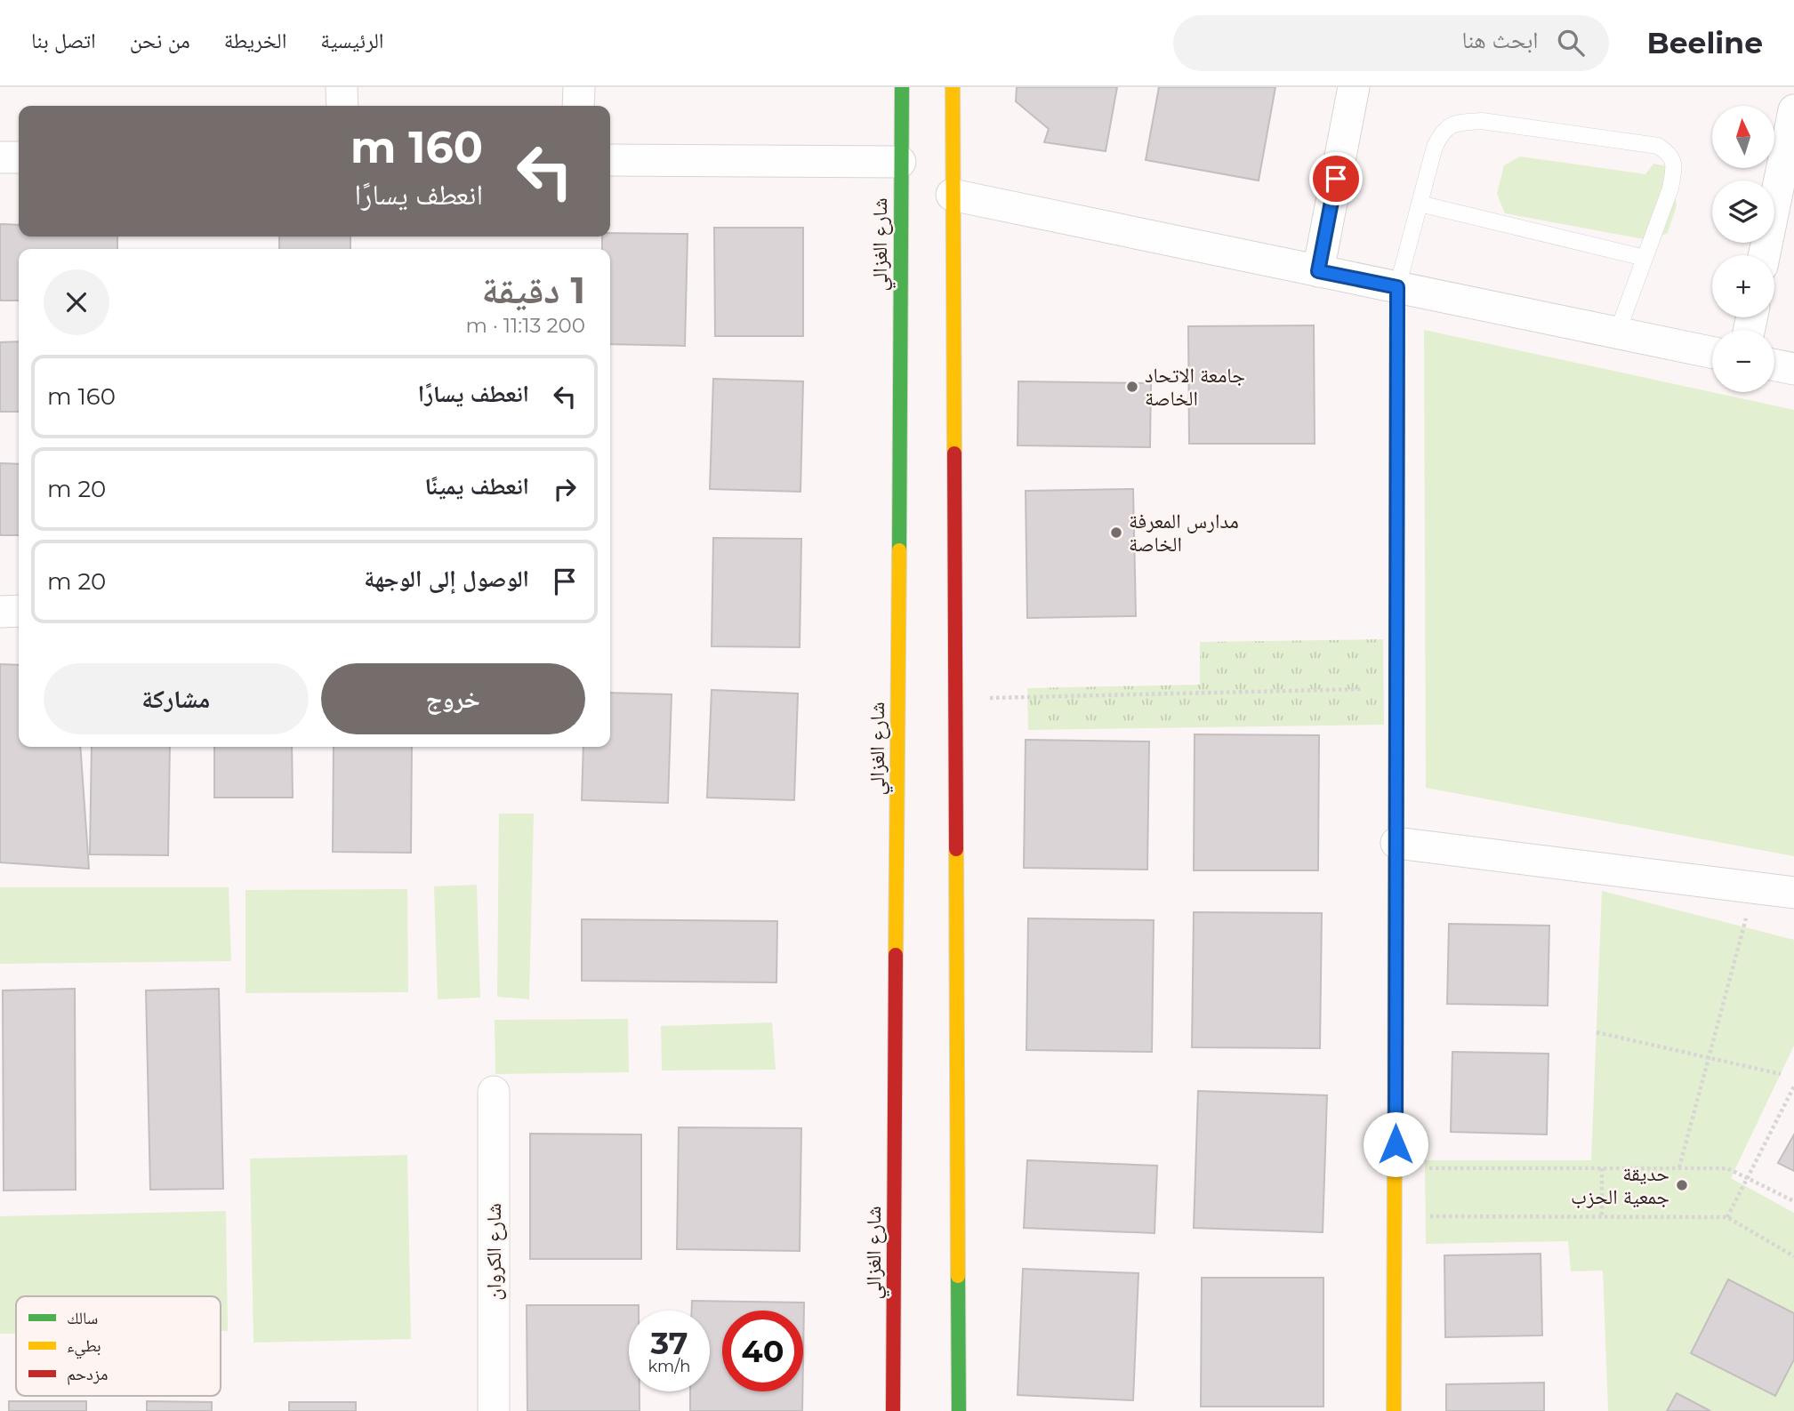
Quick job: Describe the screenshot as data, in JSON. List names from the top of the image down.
{
  "streets": {
    "main road": ["شارع الغزالي"],
    "street": ["شارع الكروان"]
  },
  "places": ["جامعة الاتحاد الخاصة", "مدارس المعرفة الخاصة", "حديقة جمعية الحزب"],
  "legend": ["سالك", "بطيء", "مزدحم"],
  "north": "top",
  "page": {
    "header": "Beeline",
    "search": "ابحث هنا",
    "nav": [
      "الرئيسية",
      "الخريطة",
      "من نحن",
      "اتصل بنا"
    ],
    "map_buttons": ["+", "−"],
    "turn": ["160 m", "انعطف يسارًا"],
    "heading": ["1 دقيقة", "200 m · 11:13"],
    "list": [
      {
        "name": "انعطف يسارًا",
        "value": "160 m"
      },
      {
        "name": "انعطف يمينًا",
        "value": "20 m"
      },
      {
        "name": "الوصول إلى الوجهة",
        "value": "20 m"
      }
    ],
    "buttons": ["خروج", "مشاركة"],
    "speed": "37 km/h",
    "limit": "40"
  }
}
